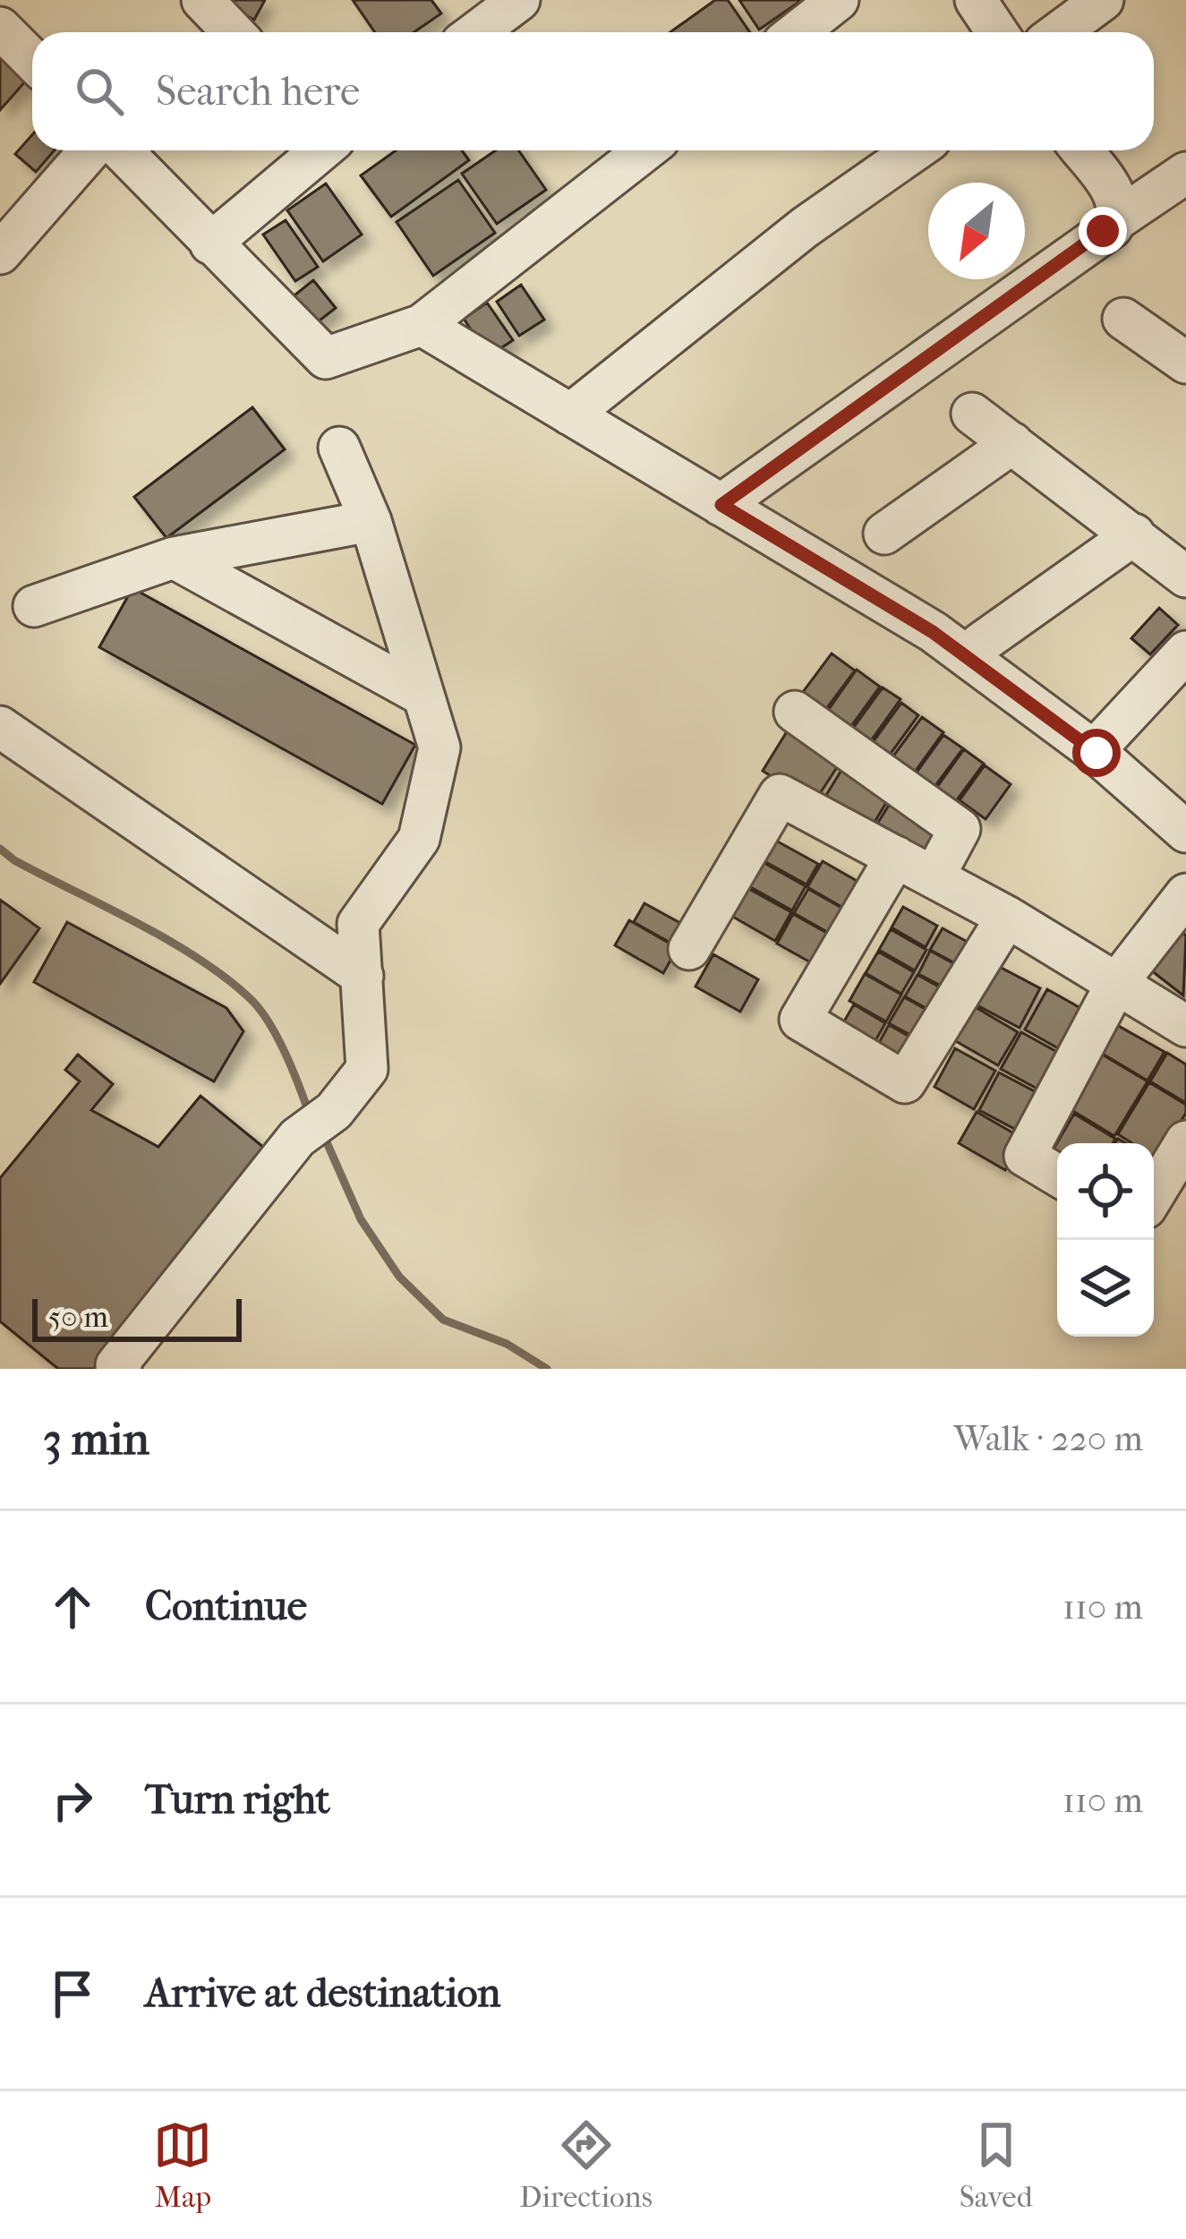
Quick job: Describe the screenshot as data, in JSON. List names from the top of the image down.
{
  "scale_bar": "50 m",
  "north": "bottom left",
  "page": {
    "search": "Search here",
    "scale": "50 m",
    "heading": ["3 min", "Walk · 220 m"],
    "list": [
      ["Continue", "110 m"],
      ["Turn right", "110 m"],
      "Arrive at destination"
    ],
    "nav": ["Map", "Directions", "Saved"]
  }
}
